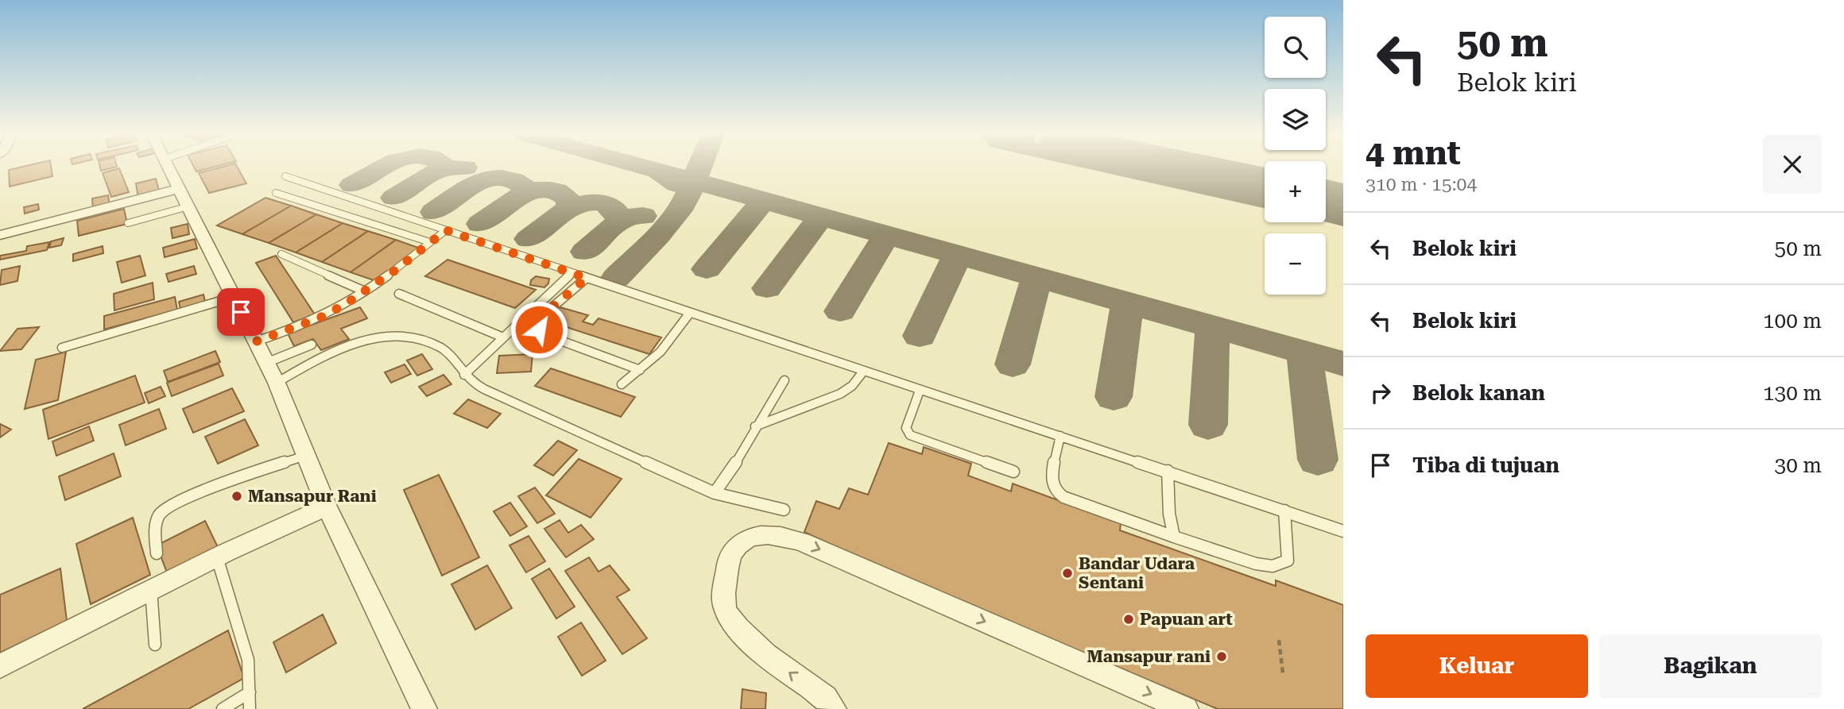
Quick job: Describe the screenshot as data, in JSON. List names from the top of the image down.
{
  "places": [
    "Mansapur Rani",
    "Bandar Udara Sentani",
    "Papuan art",
    "Mansapur rani"
  ],
  "page": {
    "turn": ["50 m", "Belok kiri"],
    "map_buttons": ["+", "−"],
    "heading": ["4 mnt", "310 m · 15:04"],
    "list": [
      {
        "name": "Belok kiri",
        "value": "50 m"
      },
      {
        "name": "Belok kiri",
        "value": "100 m"
      },
      {
        "name": "Belok kanan",
        "value": "130 m"
      },
      {
        "name": "Tiba di tujuan",
        "value": "30 m"
      }
    ],
    "buttons": ["Keluar", "Bagikan"]
  }
}
